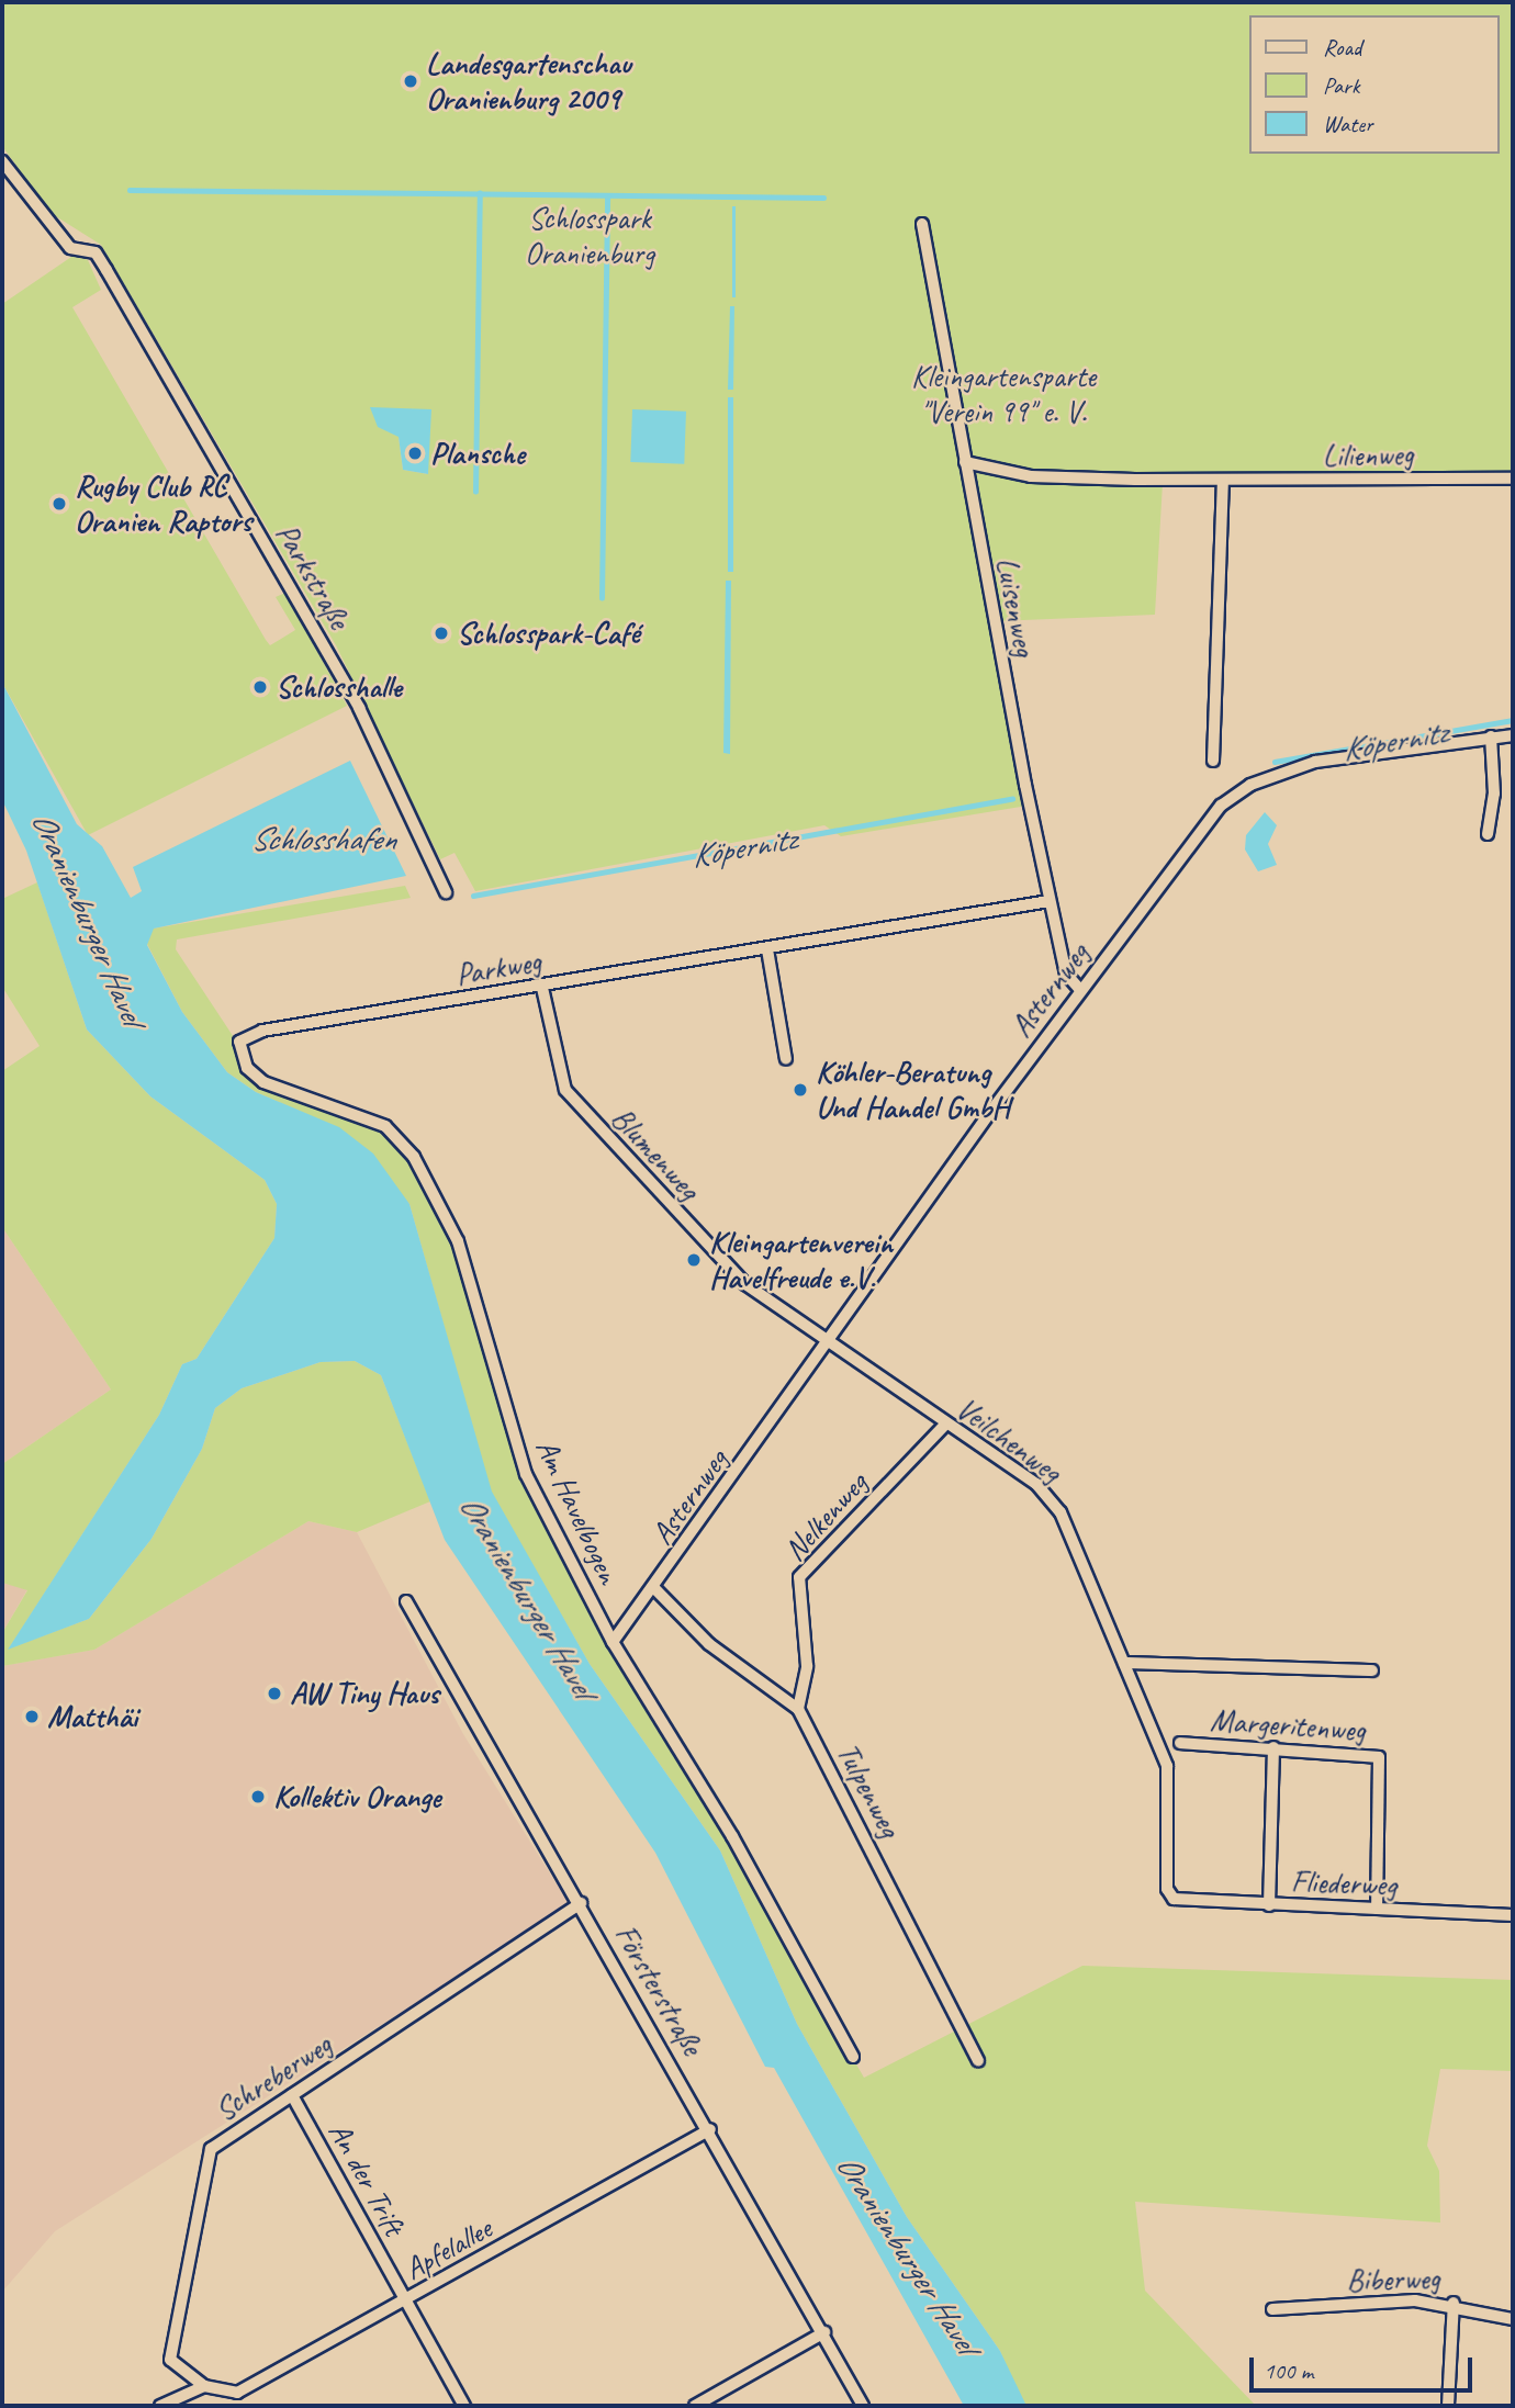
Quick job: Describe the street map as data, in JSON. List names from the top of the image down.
{
  "streets": {
    "street": [
      "Lilienweg",
      "Parkstraße",
      "Luisenweg",
      "Parkweg",
      "Asternweg",
      "Blumenweg",
      "Veilchenweg",
      "Am Havelbogen",
      "Nelkenweg",
      "Margeritenweg",
      "Tulpenweg",
      "Fliederweg",
      "Försterstraße",
      "Schreberweg",
      "An der Trift",
      "Apfelallee",
      "Biberweg"
    ]
  },
  "crossings": [
    ["Lilienweg", "Luisenweg"],
    ["Luisenweg", "Parkweg"],
    ["Luisenweg", "Asternweg"],
    ["Parkweg", "Blumenweg"],
    ["Parkweg", "Am Havelbogen"],
    ["Asternweg", "Blumenweg"],
    ["Asternweg", "Veilchenweg"],
    ["Asternweg", "Am Havelbogen"],
    ["Asternweg", "Tulpenweg"],
    ["Blumenweg", "Veilchenweg"],
    ["Veilchenweg", "Nelkenweg"],
    ["Veilchenweg", "Fliederweg"],
    ["Nelkenweg", "Tulpenweg"],
    ["Margeritenweg", "Fliederweg"],
    ["Försterstraße", "Schreberweg"],
    ["Försterstraße", "Apfelallee"],
    ["Schreberweg", "An der Trift"],
    ["Schreberweg", "Apfelallee"],
    ["An der Trift", "Apfelallee"]
  ],
  "water": ["Köpernitz", "Schlosshafen", "Oranienburger Havel"],
  "parks": ["Schlosspark Oranienburg", "Kleingartensparte \"Verein 99\" e. V."],
  "places": [
    "Landesgartenschau Oranienburg 2009",
    "Plansche",
    "Rugby Club RC Oranien Raptors",
    "Schlosspark-Café",
    "Schlosshalle",
    "Köhler-Beratung Und Handel GmbH",
    "Kleingartenverein Havelfreude e.V.",
    "AW Tiny Haus",
    "Matthäi",
    "Kollektiv Orange"
  ],
  "legend": ["Road", "Park", "Water"],
  "scale_bar": "100 m"
}
